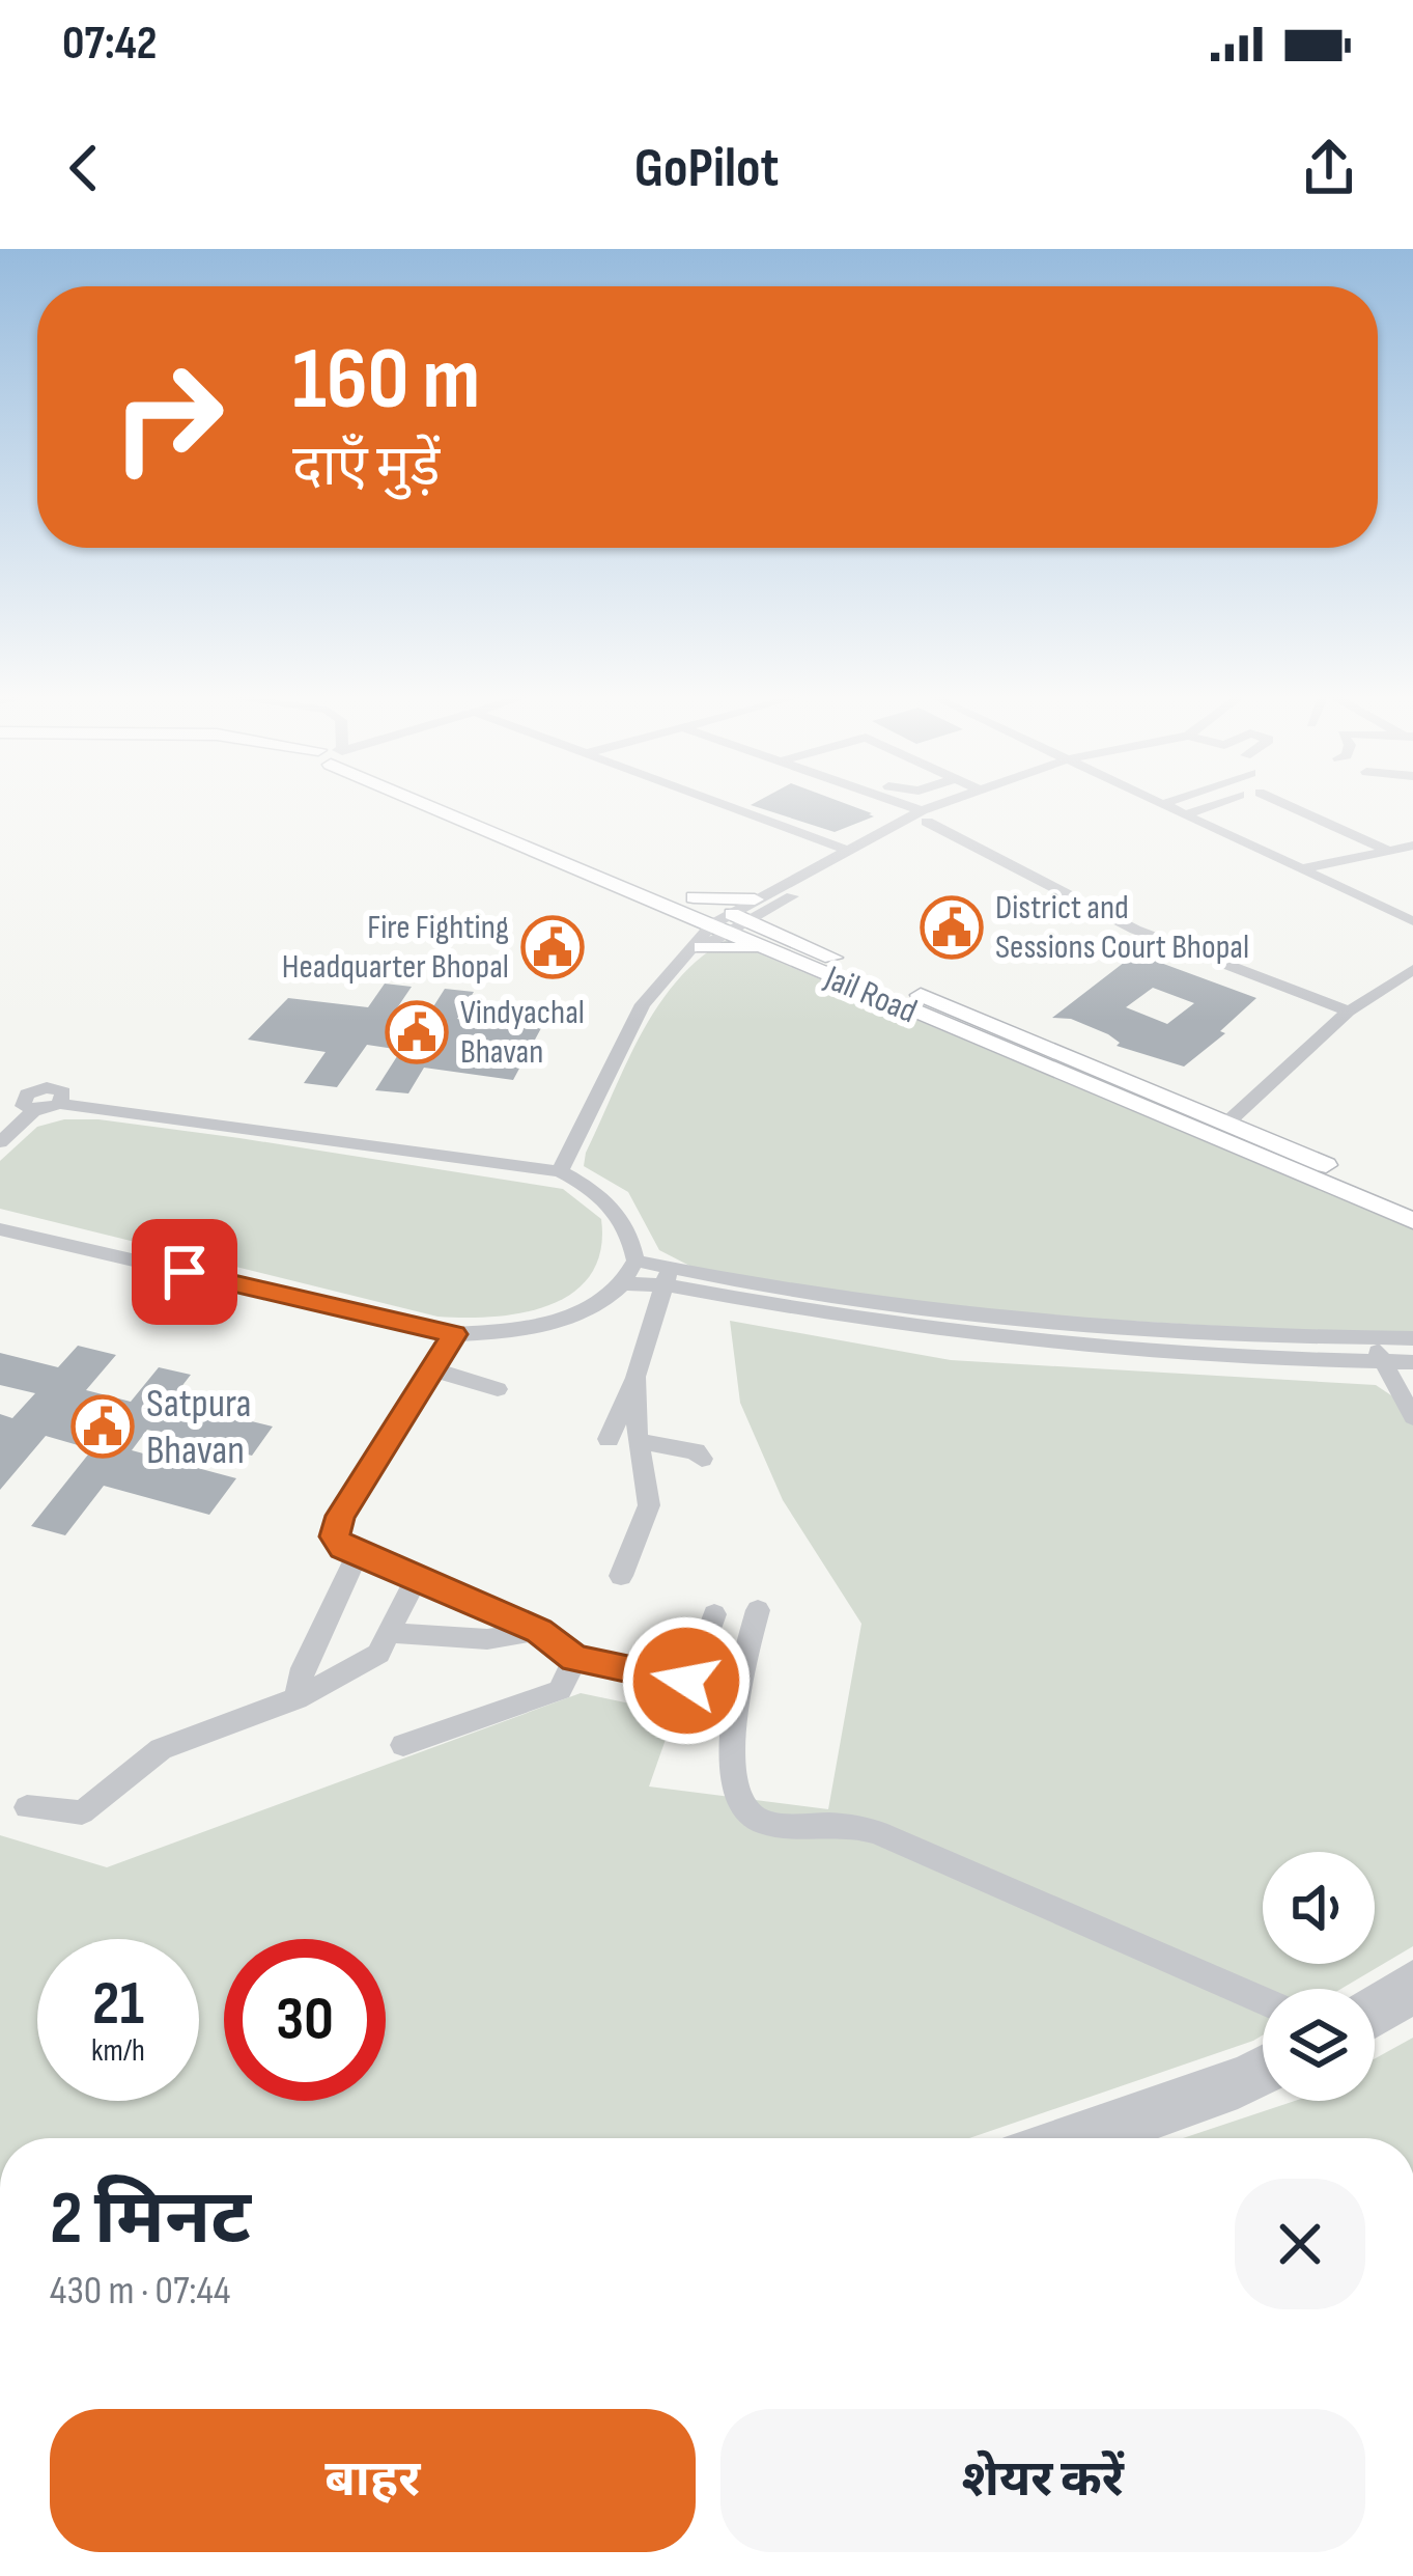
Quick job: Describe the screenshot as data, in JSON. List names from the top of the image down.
{
  "streets": {
    "main road": ["Jail Road"]
  },
  "places": {
    "public building": [
      "District and Sessions Court Bhopal",
      "Fire Fighting Headquarter Bhopal",
      "Vindyachal Bhavan",
      "Satpura Bhavan"
    ]
  },
  "page": {
    "status": "07:42",
    "header": "GoPilot",
    "turn": ["160 m", "दाएँ मुड़ें"],
    "speed": "21 km/h",
    "limit": "30",
    "heading": ["2 मिनट", "430 m · 07:44"],
    "buttons": ["बाहर", "शेयर करें"]
  }
}
